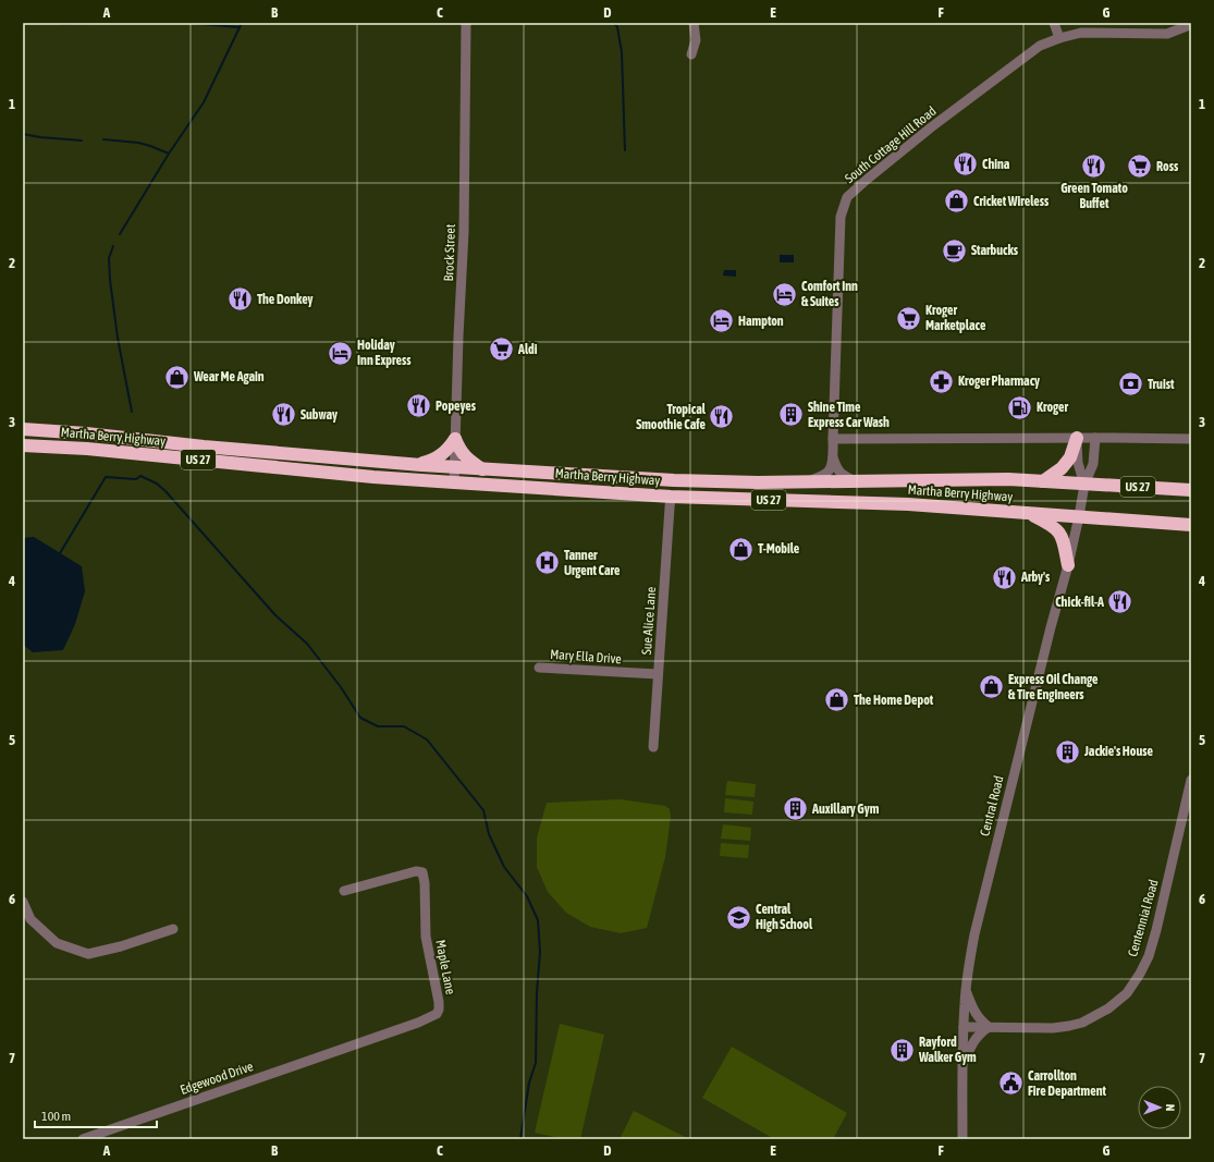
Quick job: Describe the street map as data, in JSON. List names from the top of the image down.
{
  "streets": {
    "highway": ["Martha Berry Highway", "US 27"],
    "street": [
      "South Cottage Hill Road",
      "Brock Street",
      "Sue Alice Lane",
      "Mary Ella Drive",
      "Central Road",
      "Centennial Road",
      "Maple Lane",
      "Edgewood Drive"
    ]
  },
  "crossings": [
    ["Brock Street", "Martha Berry Highway"],
    ["Martha Berry Highway", "Sue Alice Lane"],
    ["Martha Berry Highway", "Central Road"],
    ["Sue Alice Lane", "Mary Ella Drive"],
    ["Central Road", "Centennial Road"],
    ["Maple Lane", "Edgewood Drive"]
  ],
  "places": {
    "restaurant": [
      "China",
      "Green Tomato Buffet",
      "The Donkey",
      "Popeyes",
      "Subway",
      "Tropical Smoothie Cafe",
      "Arby's",
      "Chick-fil-A"
    ],
    "supermarket": ["Ross", "Kroger Marketplace", "Aldi"],
    "shop": [
      "Cricket Wireless",
      "Wear Me Again",
      "T-Mobile",
      "Express Oil Change & Tire Engineers",
      "The Home Depot"
    ],
    "cafe": ["Starbucks"],
    "hotel": ["Comfort Inn & Suites", "Hampton", "Holiday Inn Express"],
    "pharmacy": ["Kroger Pharmacy"],
    "bank": ["Truist"],
    "fuel station": ["Kroger"],
    "building": [
      "Shine Time Express Car Wash",
      "Jackie's House",
      "Auxillary Gym",
      "Rayford Walker Gym"
    ],
    "hospital": ["Tanner Urgent Care"],
    "school or university": ["Central High School"],
    "public building": ["Carrollton Fire Department"]
  },
  "scale_bar": "100 m",
  "north": "right",
  "grid": {
    "columns": [
      "A",
      "B",
      "C",
      "D",
      "E",
      "F",
      "G"
    ],
    "rows": [
      "1",
      "2",
      "3",
      "4",
      "5",
      "6",
      "7"
    ]
  }
}
